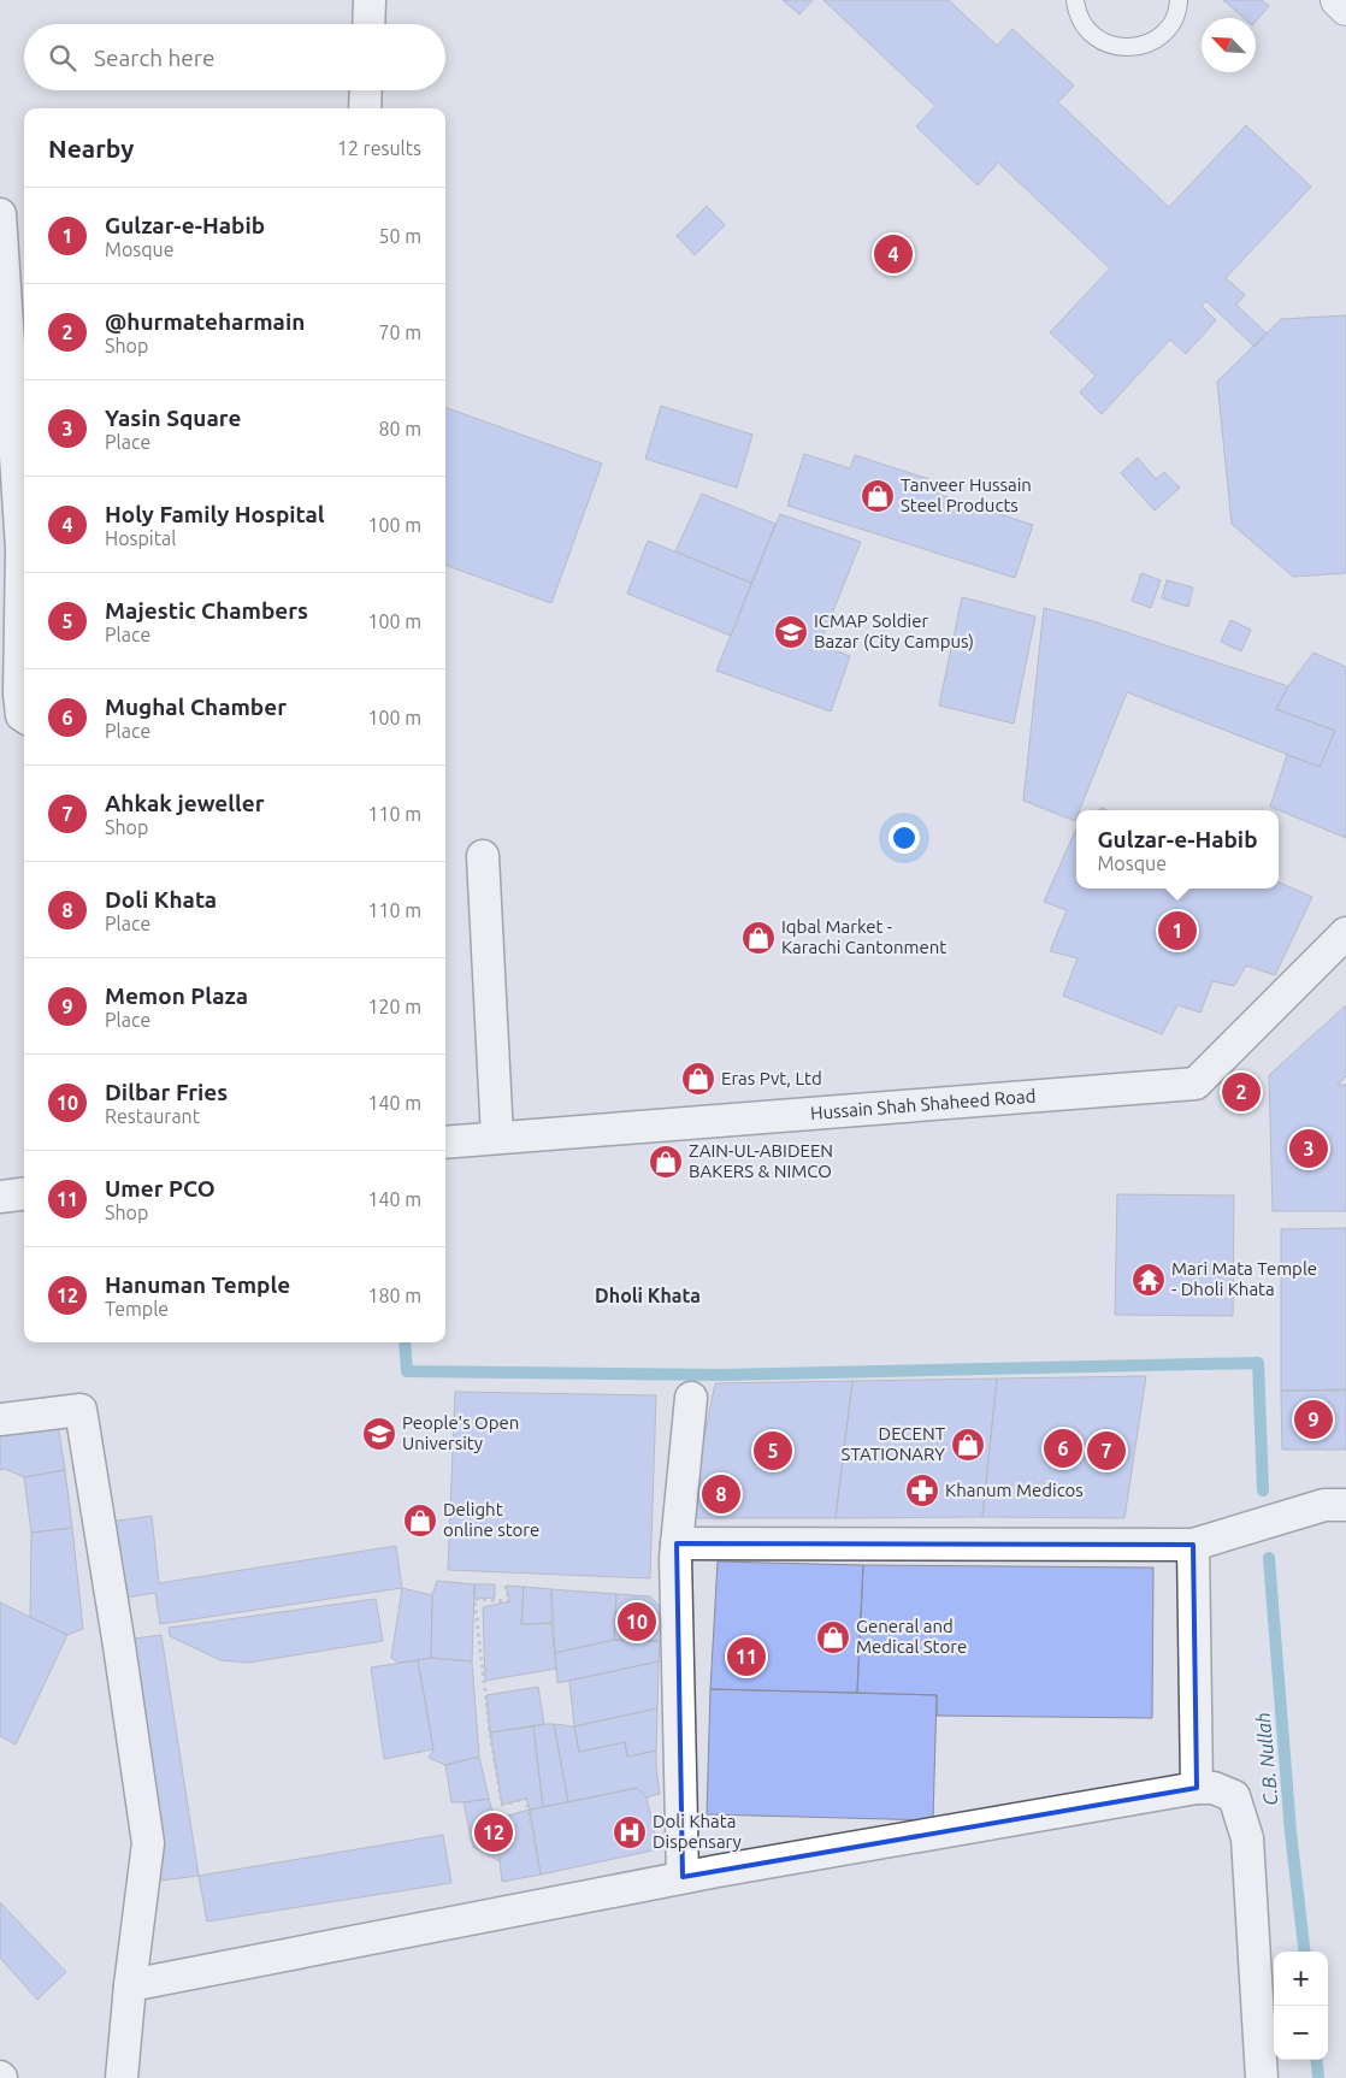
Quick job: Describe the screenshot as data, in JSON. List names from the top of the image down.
{
  "streets": {
    "street": ["Hussain Shah Shaheed Road"]
  },
  "districts": ["Dholi Khata"],
  "water": ["C.B. Nullah"],
  "places": {
    "shop": [
      "Tanveer Hussain Steel Products",
      "Iqbal Market - Karachi Cantonment",
      "Eras Pvt, Ltd",
      "ZAIN-UL-ABIDEEN BAKERS & NIMCO",
      "DECENT STATIONARY",
      "Delight online store",
      "General and Medical Store"
    ],
    "school or university": ["ICMAP Soldier Bazar (City Campus)", "People's Open University"],
    "temple": ["Mari Mata Temple - Dholi Khata"],
    "pharmacy": ["Khanum Medicos"],
    "hospital": ["Doli Khata Dispensary"]
  },
  "north": "top left",
  "page": {
    "search": "Search here",
    "heading": ["Nearby", "12 results"],
    "list": [
      {
        "mark": "1",
        "name": "Gulzar-e-Habib",
        "note": "Mosque",
        "value": "50 m"
      },
      {
        "mark": "2",
        "name": "@hurmateharmain",
        "note": "Shop",
        "value": "70 m"
      },
      {
        "mark": "3",
        "name": "Yasin Square",
        "note": "Place",
        "value": "80 m"
      },
      {
        "mark": "4",
        "name": "Holy Family Hospital",
        "note": "Hospital",
        "value": "100 m"
      },
      {
        "mark": "5",
        "name": "Majestic Chambers",
        "note": "Place",
        "value": "100 m"
      },
      {
        "mark": "6",
        "name": "Mughal Chamber",
        "note": "Place",
        "value": "100 m"
      },
      {
        "mark": "7",
        "name": "Ahkak jeweller",
        "note": "Shop",
        "value": "110 m"
      },
      {
        "mark": "8",
        "name": "Doli Khata",
        "note": "Place",
        "value": "110 m"
      },
      {
        "mark": "9",
        "name": "Memon Plaza",
        "note": "Place",
        "value": "120 m"
      },
      {
        "mark": "10",
        "name": "Dilbar Fries",
        "note": "Restaurant",
        "value": "140 m"
      },
      {
        "mark": "11",
        "name": "Umer PCO",
        "note": "Shop",
        "value": "140 m"
      },
      {
        "mark": "12",
        "name": "Hanuman Temple",
        "note": "Temple",
        "value": "180 m"
      }
    ],
    "pins": [
      "4",
      "1",
      "2",
      "3",
      "9",
      "6",
      "5",
      "7",
      "8",
      "10",
      "11",
      "12"
    ],
    "popup": ["Gulzar-e-Habib", "Mosque"],
    "map_buttons": ["+", "−"]
  }
}
